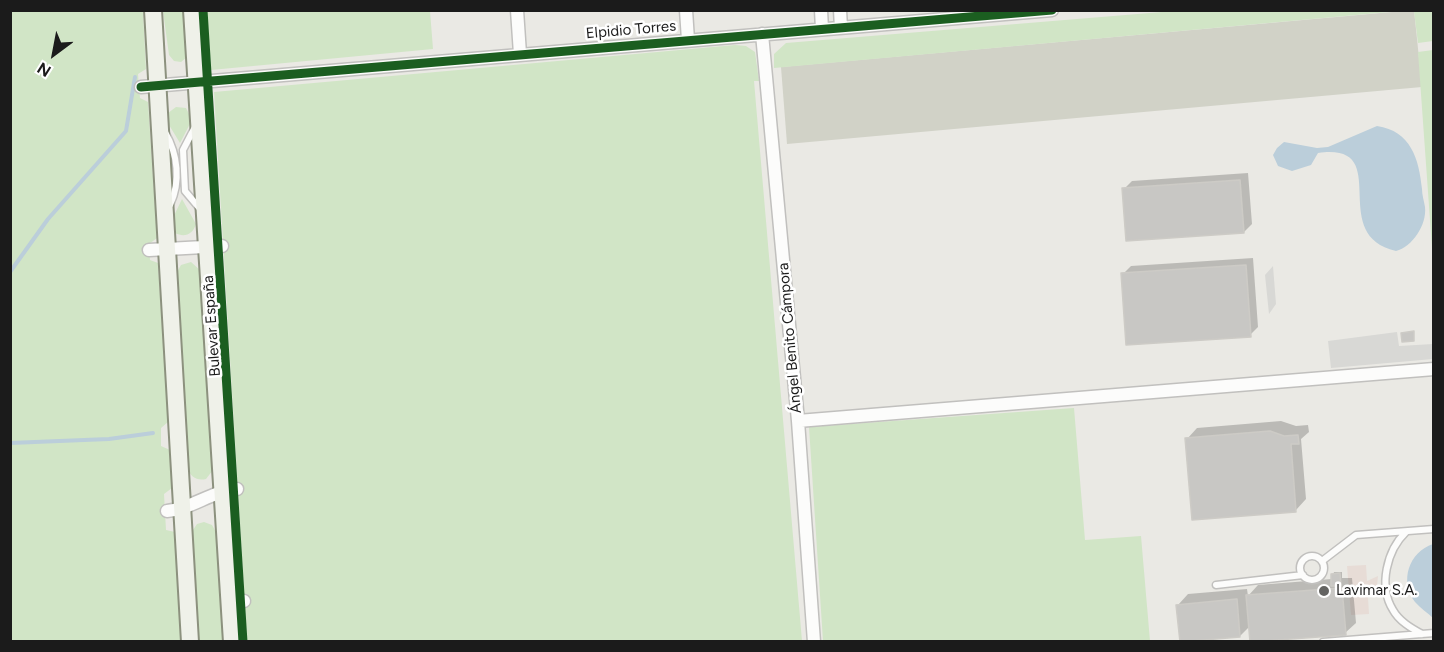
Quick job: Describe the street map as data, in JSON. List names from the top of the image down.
{
  "streets": {
    "main road": ["Bulevar España"],
    "street": ["Elpidio Torres", "Ángel Benito Cámpora"]
  },
  "crossings": [
    ["Elpidio Torres", "Bulevar España"],
    ["Elpidio Torres", "Ángel Benito Cámpora"]
  ],
  "places": ["Lavimar S.A."],
  "north": "bottom left"
}
